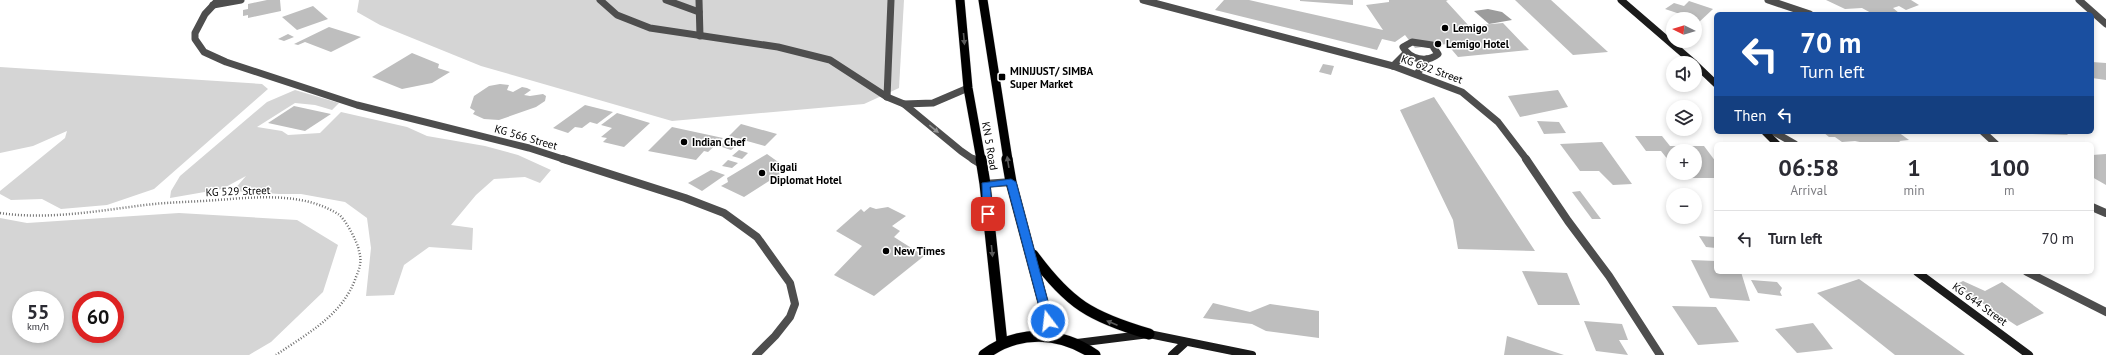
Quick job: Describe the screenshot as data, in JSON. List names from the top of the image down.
{
  "streets": {
    "main road": ["KN 5 Road", "KG 644 Street"],
    "street": ["KG 622 Street", "KG 566 Street"],
    "path": ["KG 529 Street"]
  },
  "places": {
    "other": [
      "Lemigo",
      "Lemigo Hotel",
      "Indian Chef",
      "Kigali Diplomat Hotel",
      "New Times"
    ],
    "transit": ["MINIJUST/ SIMBA Super Market"]
  },
  "north": "left",
  "page": {
    "map_buttons": ["+", "−"],
    "turn": ["70 m", "Turn left"],
    "then": "Then",
    "eta": [
      "06:58",
      "Arrival",
      "1",
      "min",
      "100",
      "m"
    ],
    "list": [
      {
        "name": "Turn left",
        "value": "70 m"
      }
    ],
    "speed": "55 km/h",
    "limit": "60"
  }
}
